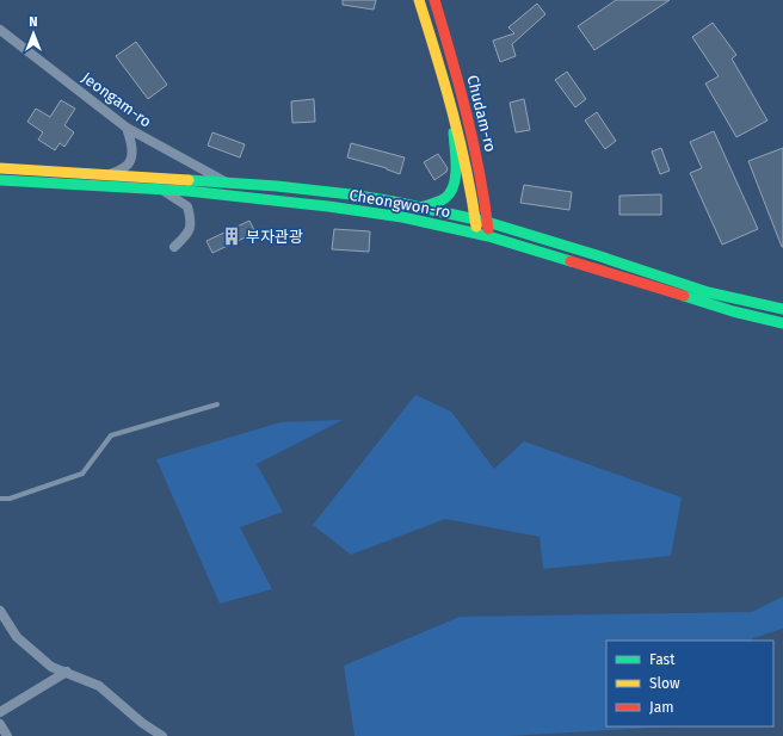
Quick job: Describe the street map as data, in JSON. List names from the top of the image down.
{
  "streets": {
    "main road": ["Chudam-ro", "Cheongwon-ro"],
    "street": ["Jeongam-ro"]
  },
  "crossings": [
    ["Jeongam-ro", "Cheongwon-ro"],
    ["Chudam-ro", "Cheongwon-ro"]
  ],
  "places": {
    "building": ["부자관광"]
  },
  "legend": ["Fast", "Slow", "Jam"],
  "north": "top"
}
